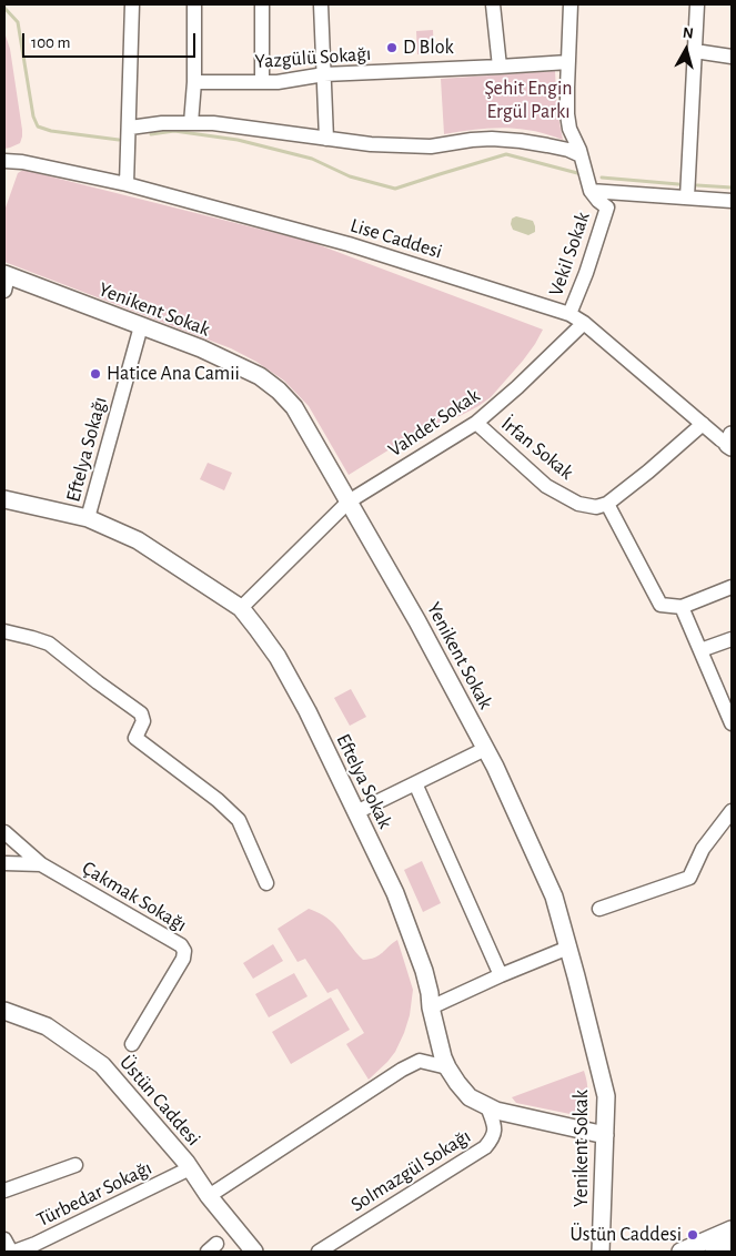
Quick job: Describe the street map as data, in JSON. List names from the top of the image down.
{
  "streets": {
    "street": [
      "Yazgülü Sokağı",
      "Lise Caddesi",
      "Vekil Sokak",
      "Yenikent Sokak",
      "Vahdet Sokak",
      "İrfan Sokak",
      "Eftelya Sokağı",
      "Eftelya Sokak",
      "Çakmak Sokağı",
      "Üstün Caddesi",
      "Solmazgül Sokağı",
      "Türbedar Sokağı"
    ]
  },
  "crossings": [
    ["Lise Caddesi", "Vekil Sokak"],
    ["Lise Caddesi", "Vahdet Sokak"],
    ["Yenikent Sokak", "Vahdet Sokak"],
    ["Yenikent Sokak", "Eftelya Sokağı"],
    ["Yenikent Sokak", "Eftelya Sokak"],
    ["Vahdet Sokak", "İrfan Sokak"],
    ["Eftelya Sokağı", "Eftelya Sokak"],
    ["Eftelya Sokak", "Solmazgül Sokağı"],
    ["Üstün Caddesi", "Türbedar Sokağı"]
  ],
  "parks": ["Şehit Engin Ergül Parkı"],
  "places": ["D Blok", "Hatice Ana Camii", "Üstün Caddesi"],
  "scale_bar": "100 m",
  "north": "top"
}
